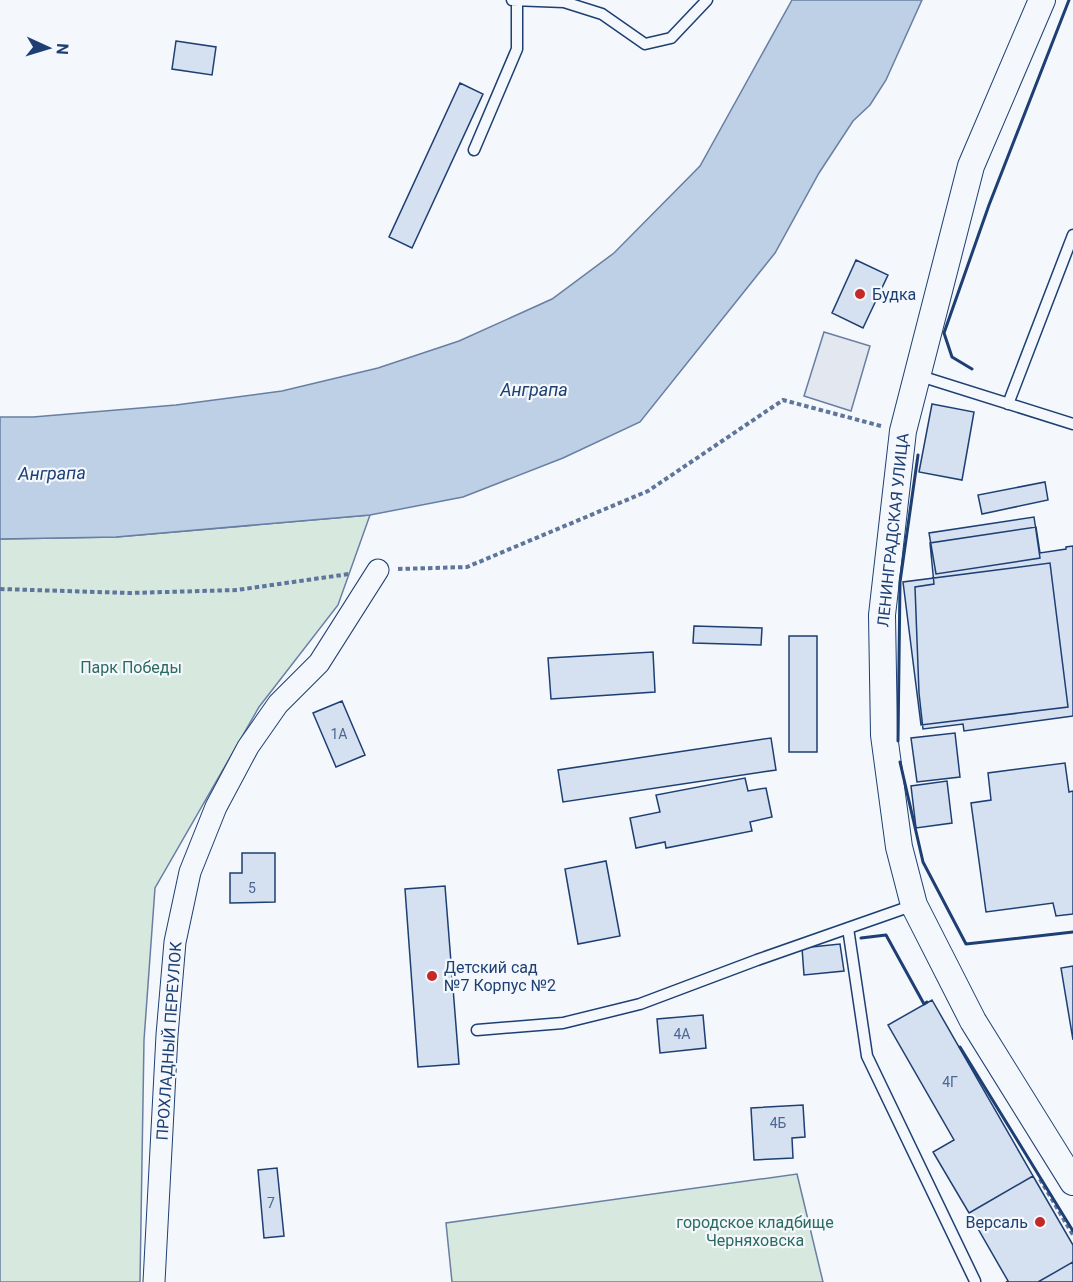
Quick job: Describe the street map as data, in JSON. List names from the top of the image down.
{
  "streets": {
    "street": ["ЛЕНИНГРАДСКАЯ УЛИЦА", "ПРОХЛАДНЫЙ ПЕРЕУЛОК"]
  },
  "water": ["Анграпа"],
  "parks": ["Парк Победы", "городское кладбище Черняховска"],
  "places": ["Будка", "Детский сад №7 Корпус №2", "Версаль"],
  "house_numbers": [
    "1А",
    "5",
    "4А",
    "4Г",
    "4Б",
    "7"
  ],
  "north": "right"
}
